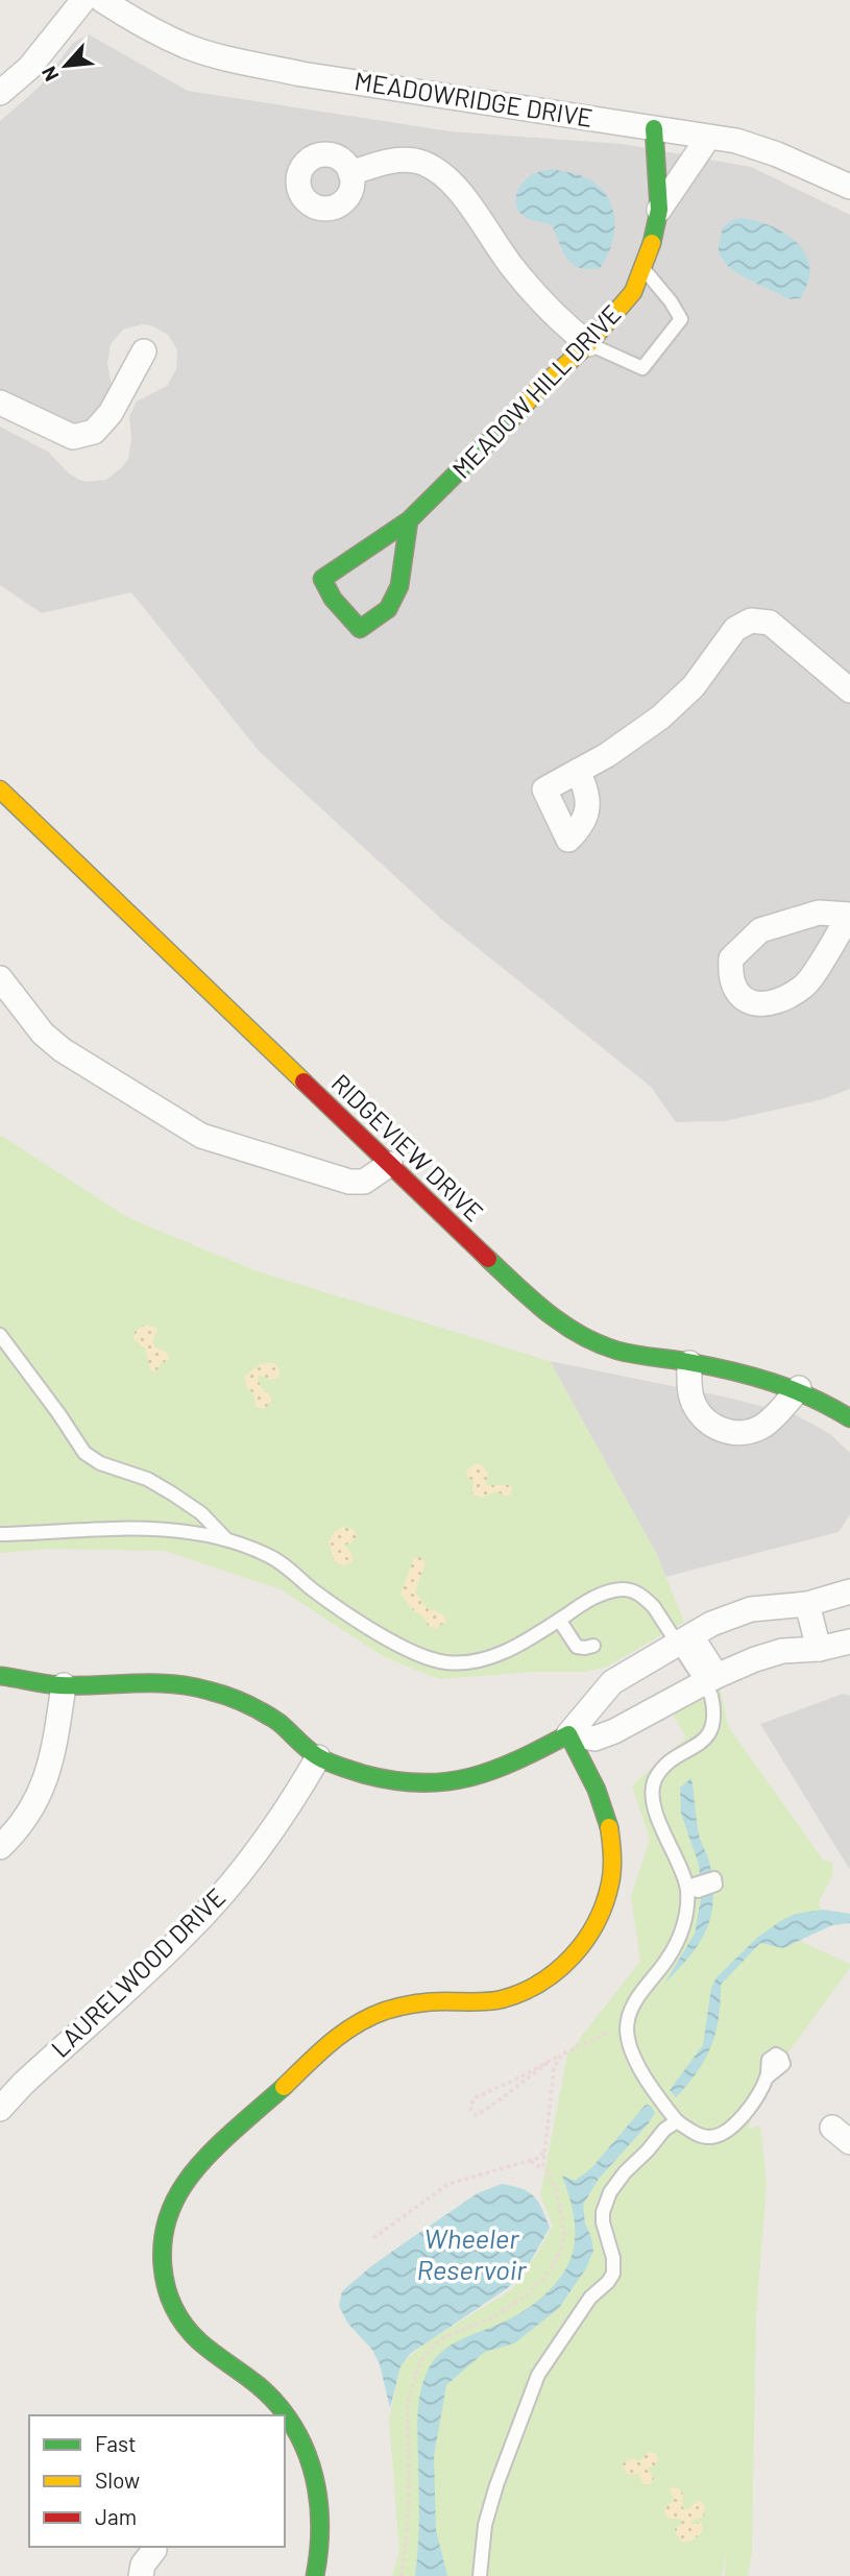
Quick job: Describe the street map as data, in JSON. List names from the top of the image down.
{
  "streets": {
    "street": [
      "MEADOWRIDGE DRIVE",
      "MEADOW HILL DRIVE",
      "RIDGEVIEW DRIVE",
      "LAURELWOOD DRIVE"
    ]
  },
  "crossings": [
    ["MEADOWRIDGE DRIVE", "MEADOW HILL DRIVE"]
  ],
  "water": ["Wheeler Reservoir"],
  "legend": ["Fast", "Slow", "Jam"],
  "north": "bottom left"
}
